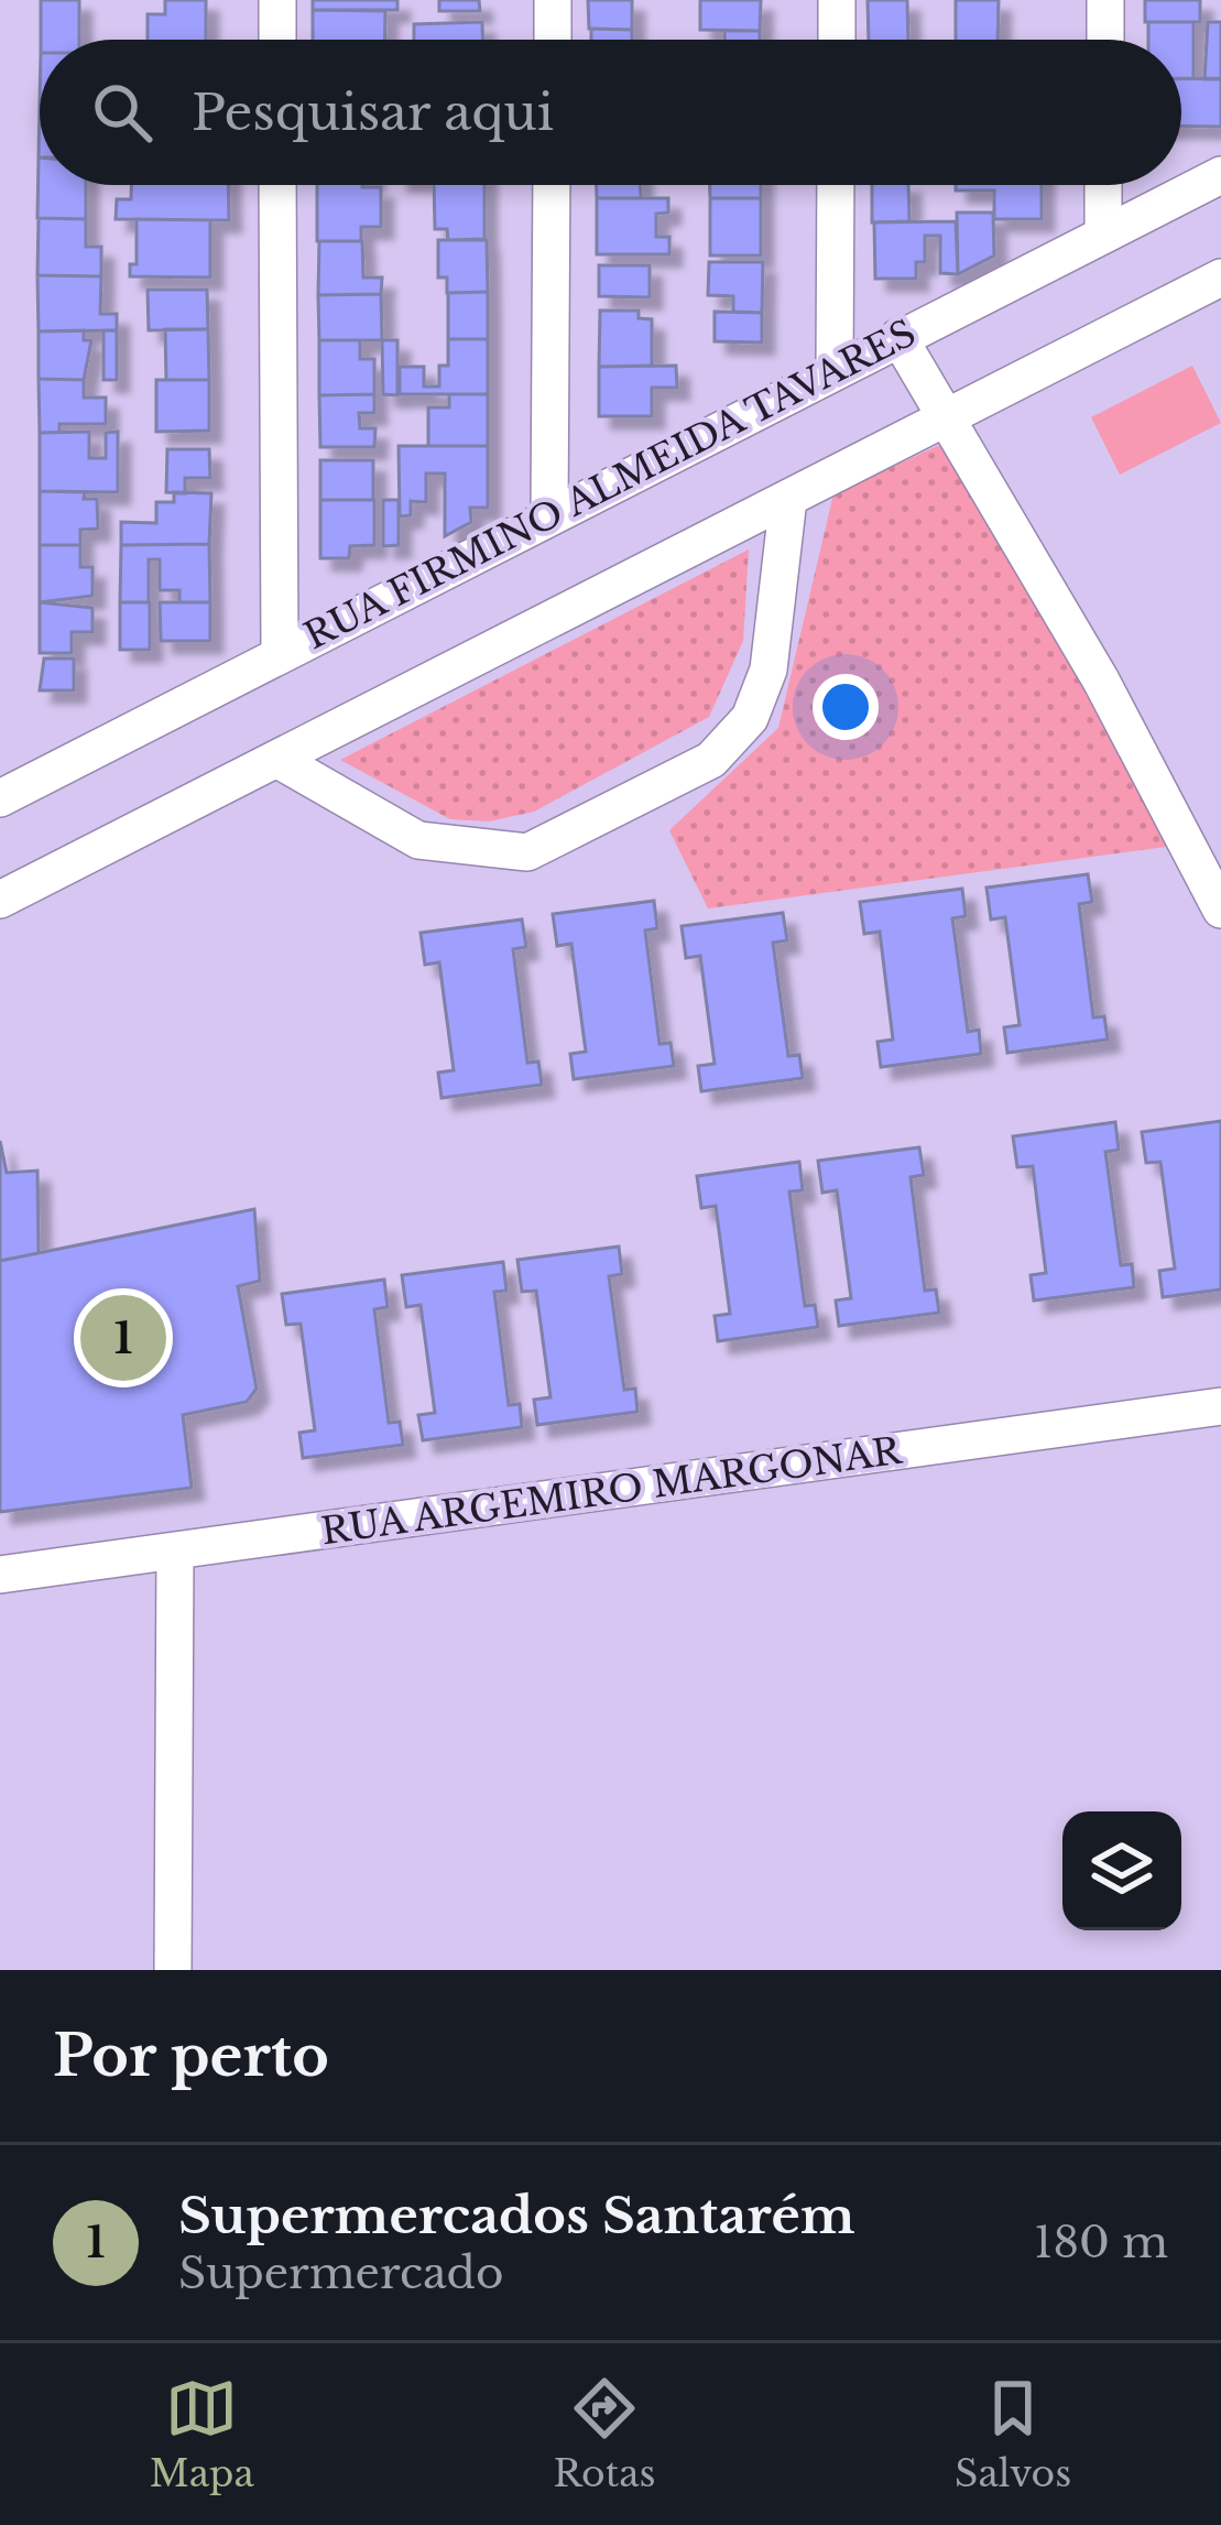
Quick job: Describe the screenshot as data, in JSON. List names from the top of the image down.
{
  "streets": {
    "street": ["RUA FIRMINO ALMEIDA TAVARES", "RUA ARGEMIRO MARGONAR"]
  },
  "page": {
    "search": "Pesquisar aqui",
    "pins": "1",
    "heading": "Por perto",
    "list": [
      {
        "mark": "1",
        "name": "Supermercados Santarém",
        "note": "Supermercado",
        "value": "180 m"
      }
    ],
    "nav": ["Mapa", "Rotas", "Salvos"]
  }
}
